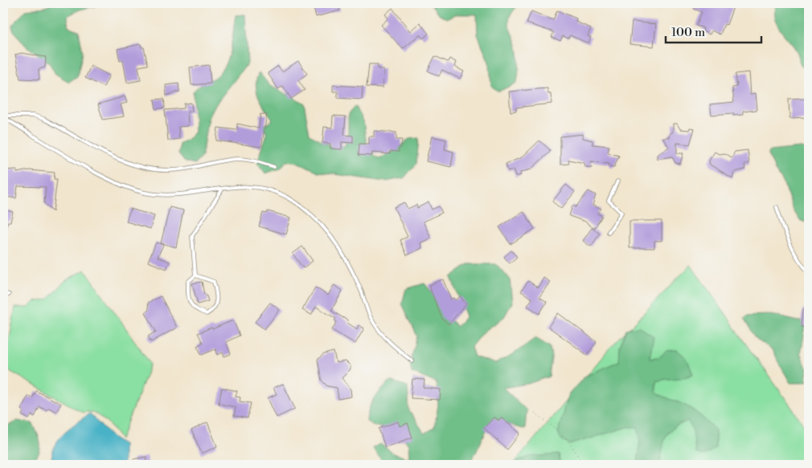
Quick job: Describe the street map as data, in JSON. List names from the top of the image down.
{
  "scale_bar": "100 m"
}
